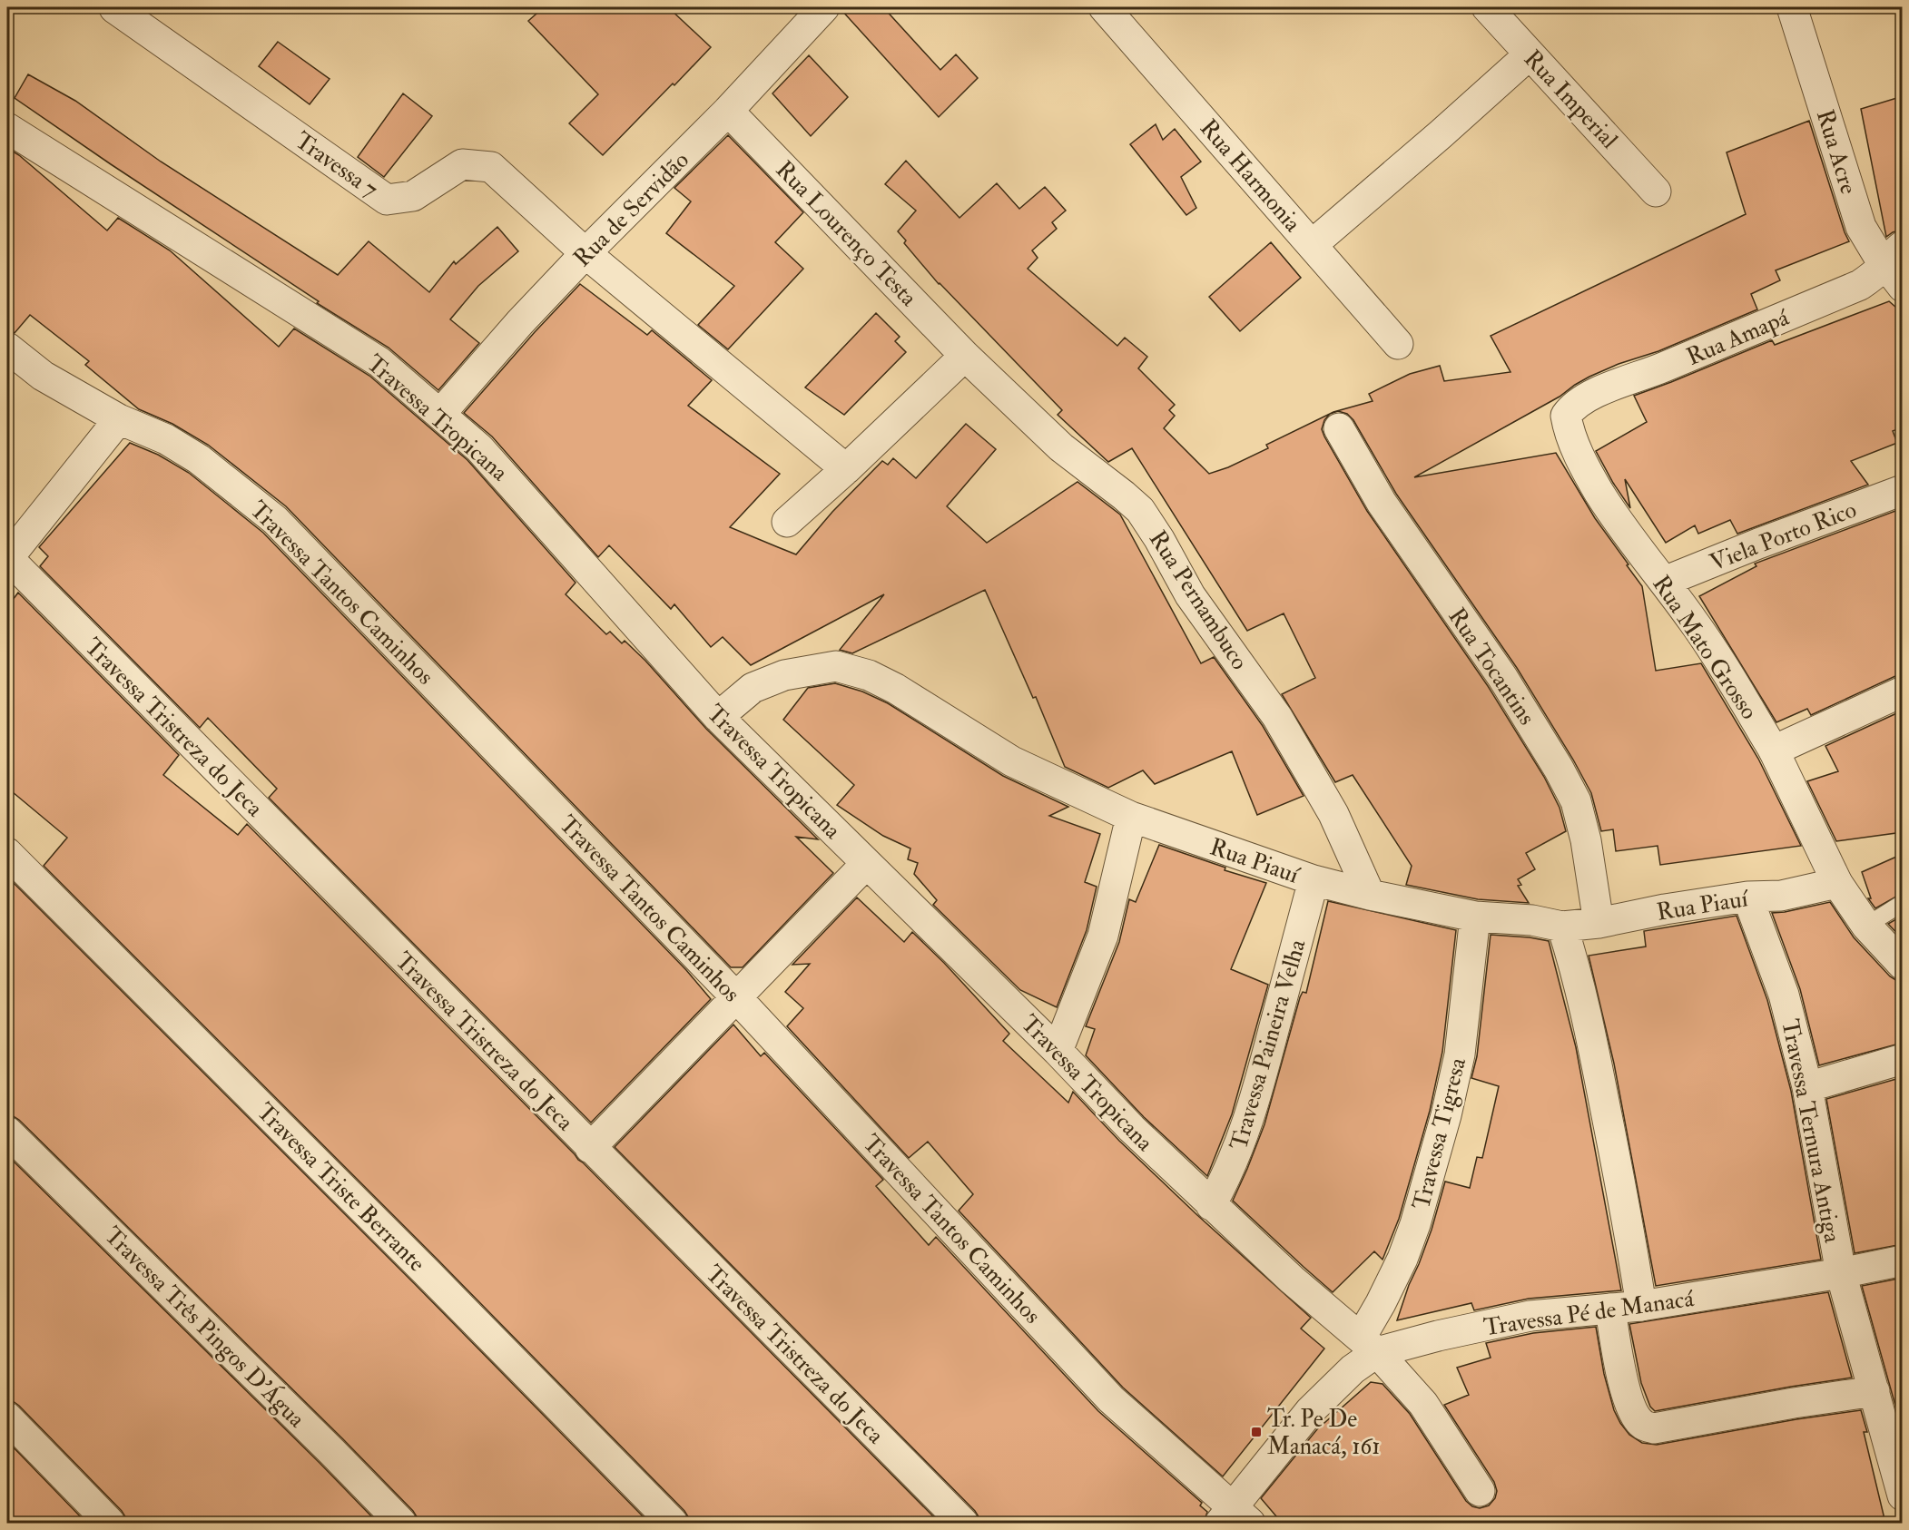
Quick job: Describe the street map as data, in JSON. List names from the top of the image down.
{
  "streets": {
    "street": [
      "Rua Imperial",
      "Rua Acre",
      "Travessa 7",
      "Rua Harmonia",
      "Rua de Servidão",
      "Rua Lourenço Testa",
      "Rua Amapá",
      "Travessa Tropicana",
      "Viela Porto Rico",
      "Travessa Tantos Caminhos",
      "Rua Pernambuco",
      "Rua Mato Grosso",
      "Rua Tocantins",
      "Travessa Tristreza do Jeca",
      "Rua Piauí",
      "Travessa Paineira Velha",
      "Travessa Ternura Antiga",
      "Travessa Tigresa",
      "Travessa Triste Berrante",
      "Travessa Pé de Manacá",
      "Travessa Três Pingos D'Água"
    ]
  },
  "crossings": [
    ["Rua Acre", "Rua Amapá"],
    ["Travessa 7", "Rua de Servidão"],
    ["Rua de Servidão", "Rua Lourenço Testa"],
    ["Rua de Servidão", "Travessa Tropicana"],
    ["Rua Lourenço Testa", "Rua Pernambuco"],
    ["Rua Amapá", "Rua Mato Grosso"],
    ["Travessa Tropicana", "Rua Piauí"],
    ["Travessa Tropicana", "Travessa Paineira Velha"],
    ["Travessa Tropicana", "Travessa Tigresa"],
    ["Travessa Tropicana", "Travessa Pé de Manacá"],
    ["Viela Porto Rico", "Rua Mato Grosso"],
    ["Travessa Tantos Caminhos", "Travessa Pé de Manacá"],
    ["Rua Pernambuco", "Rua Piauí"],
    ["Rua Mato Grosso", "Rua Piauí"],
    ["Rua Tocantins", "Rua Piauí"],
    ["Rua Piauí", "Travessa Paineira Velha"],
    ["Rua Piauí", "Travessa Ternura Antiga"],
    ["Rua Piauí", "Travessa Tigresa"],
    ["Travessa Ternura Antiga", "Travessa Pé de Manacá"],
    ["Travessa Tigresa", "Travessa Pé de Manacá"]
  ],
  "places": {
    "transit": ["Tr. Pe De Manacá, 161"]
  }
}
